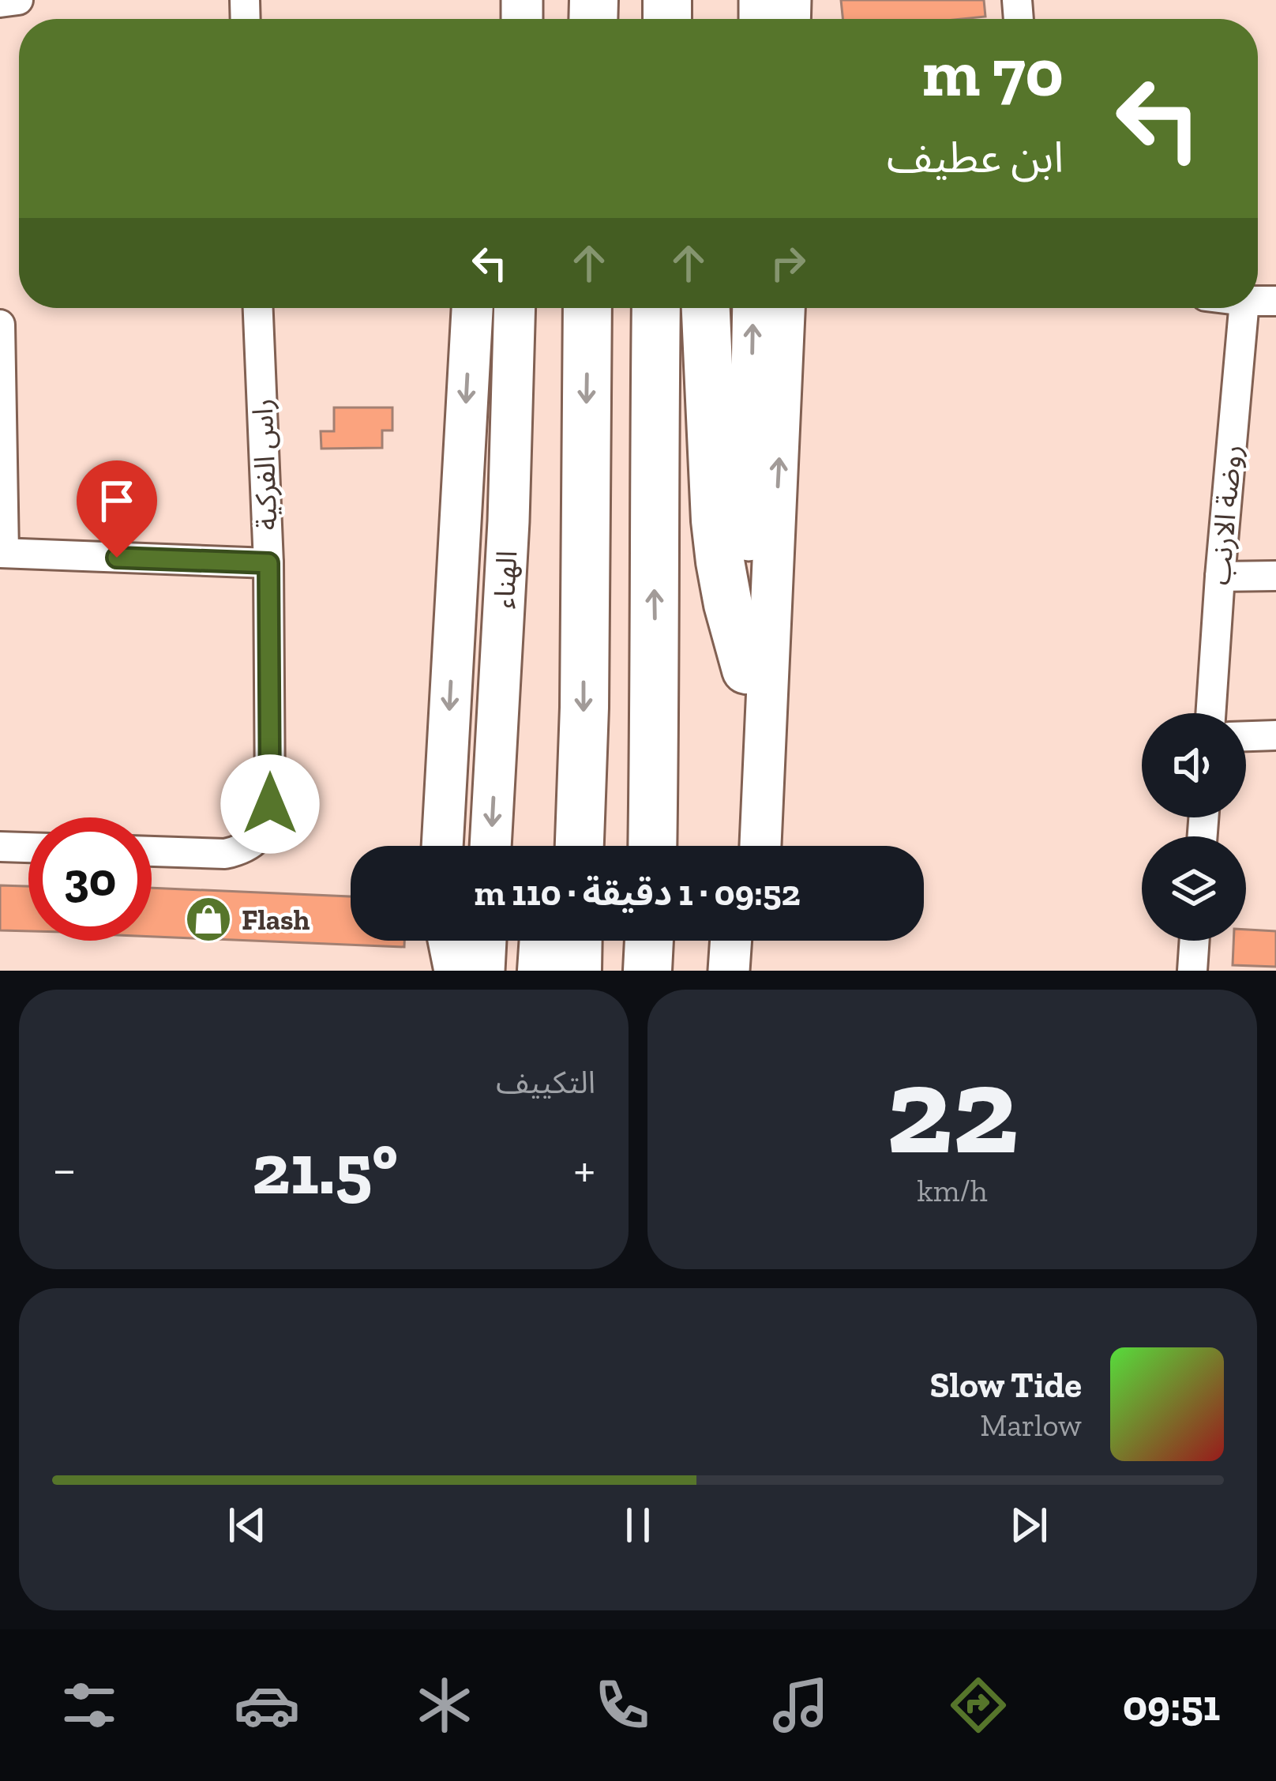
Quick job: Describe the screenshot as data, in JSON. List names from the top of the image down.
{
  "streets": {
    "main road": ["الهناء"],
    "street": ["راس الفركية", "روضة الارنب"]
  },
  "places": {
    "shop": ["Flash"]
  },
  "page": {
    "turn": ["70 m", "ابن عطيف"],
    "limit": "30",
    "trip": "09:52 · 1 دقيقة · 110 m",
    "tile": [
      ["22", "km/h"],
      "التكييف"
    ],
    "heat": ["−", "21.5°", "+"],
    "song": ["Slow Tide", "Marlow"],
    "tabs": "09:51"
  }
}
